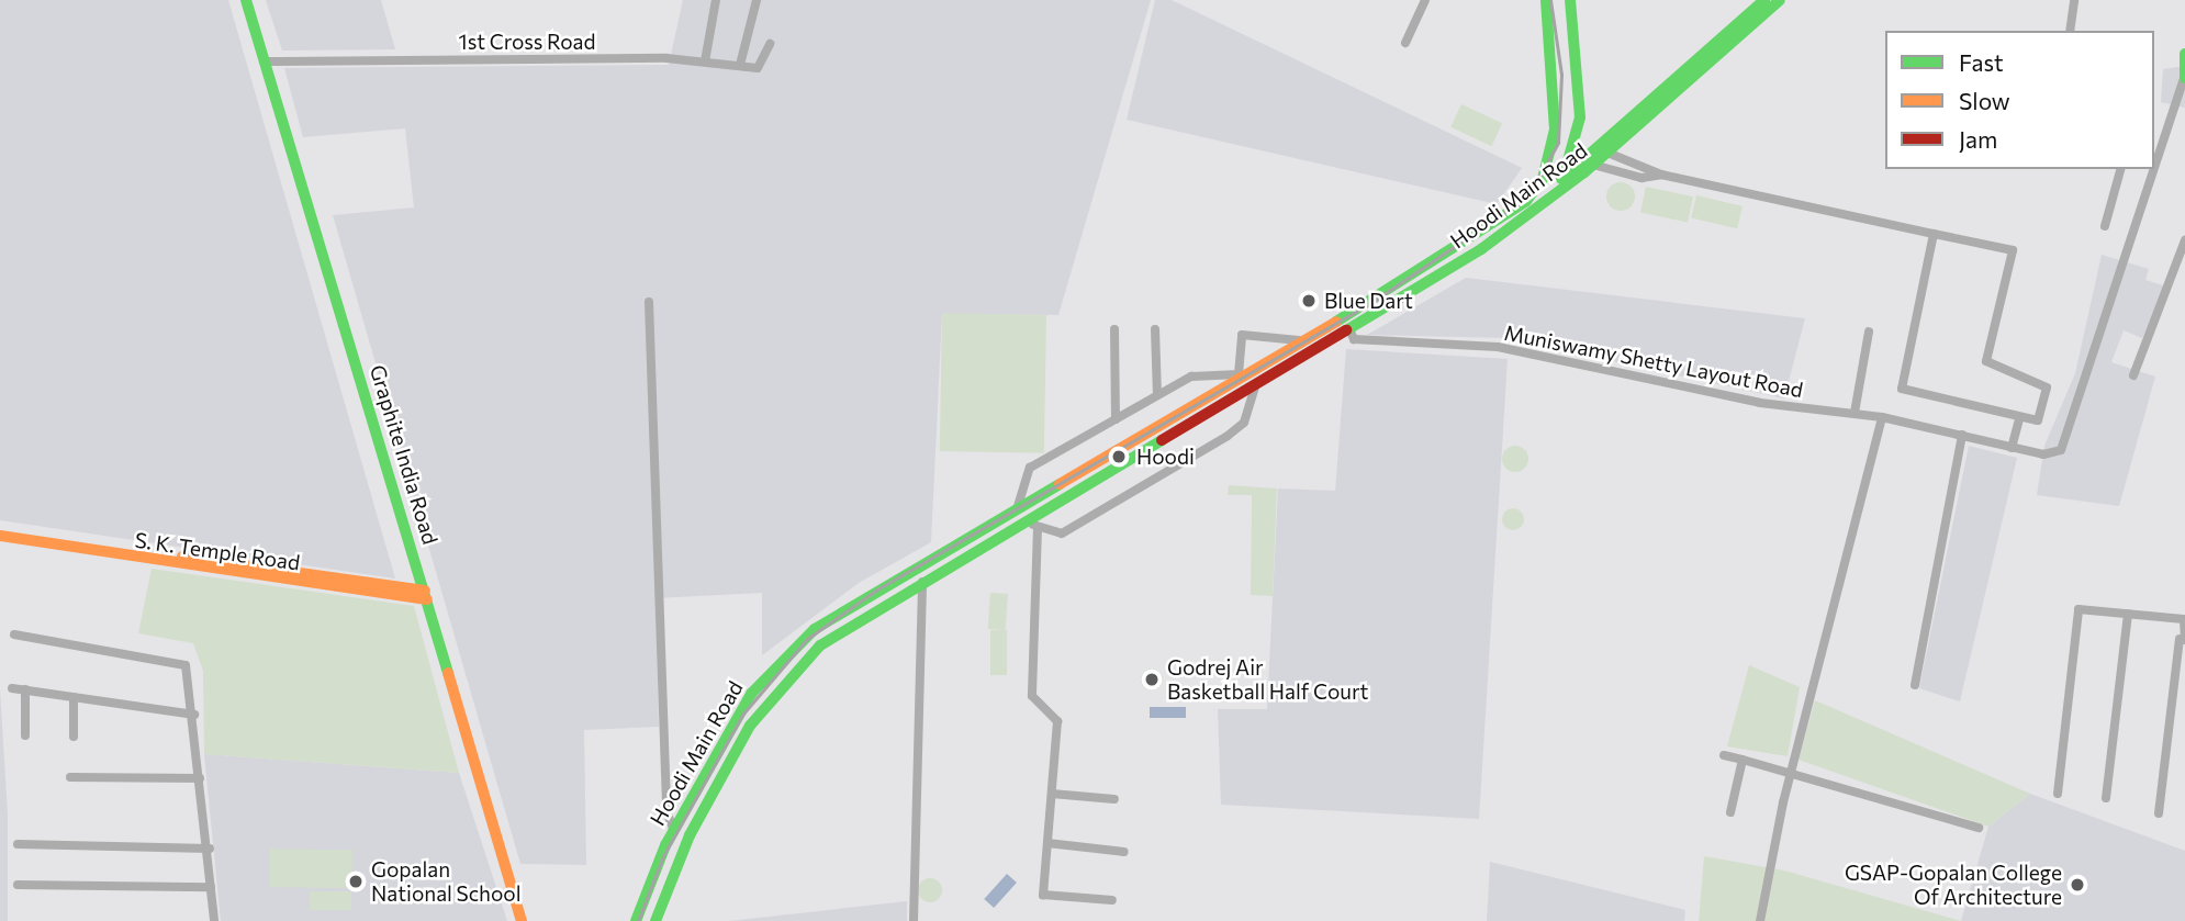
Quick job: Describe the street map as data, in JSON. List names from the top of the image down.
{
  "streets": {
    "main road": ["Hoodi Main Road", "Graphite India Road", "S. K. Temple Road"],
    "street": ["1st Cross Road", "Muniswamy Shetty Layout Road"]
  },
  "crossings": [
    ["1st Cross Road", "Graphite India Road"],
    ["Hoodi Main Road", "Muniswamy Shetty Layout Road"],
    ["Graphite India Road", "S. K. Temple Road"]
  ],
  "places": [
    "Blue Dart",
    "Hoodi",
    "Godrej Air Basketball Half Court",
    "Gopalan National School",
    "GSAP-Gopalan College Of Architecture"
  ],
  "legend": ["Fast", "Slow", "Jam"]
}
